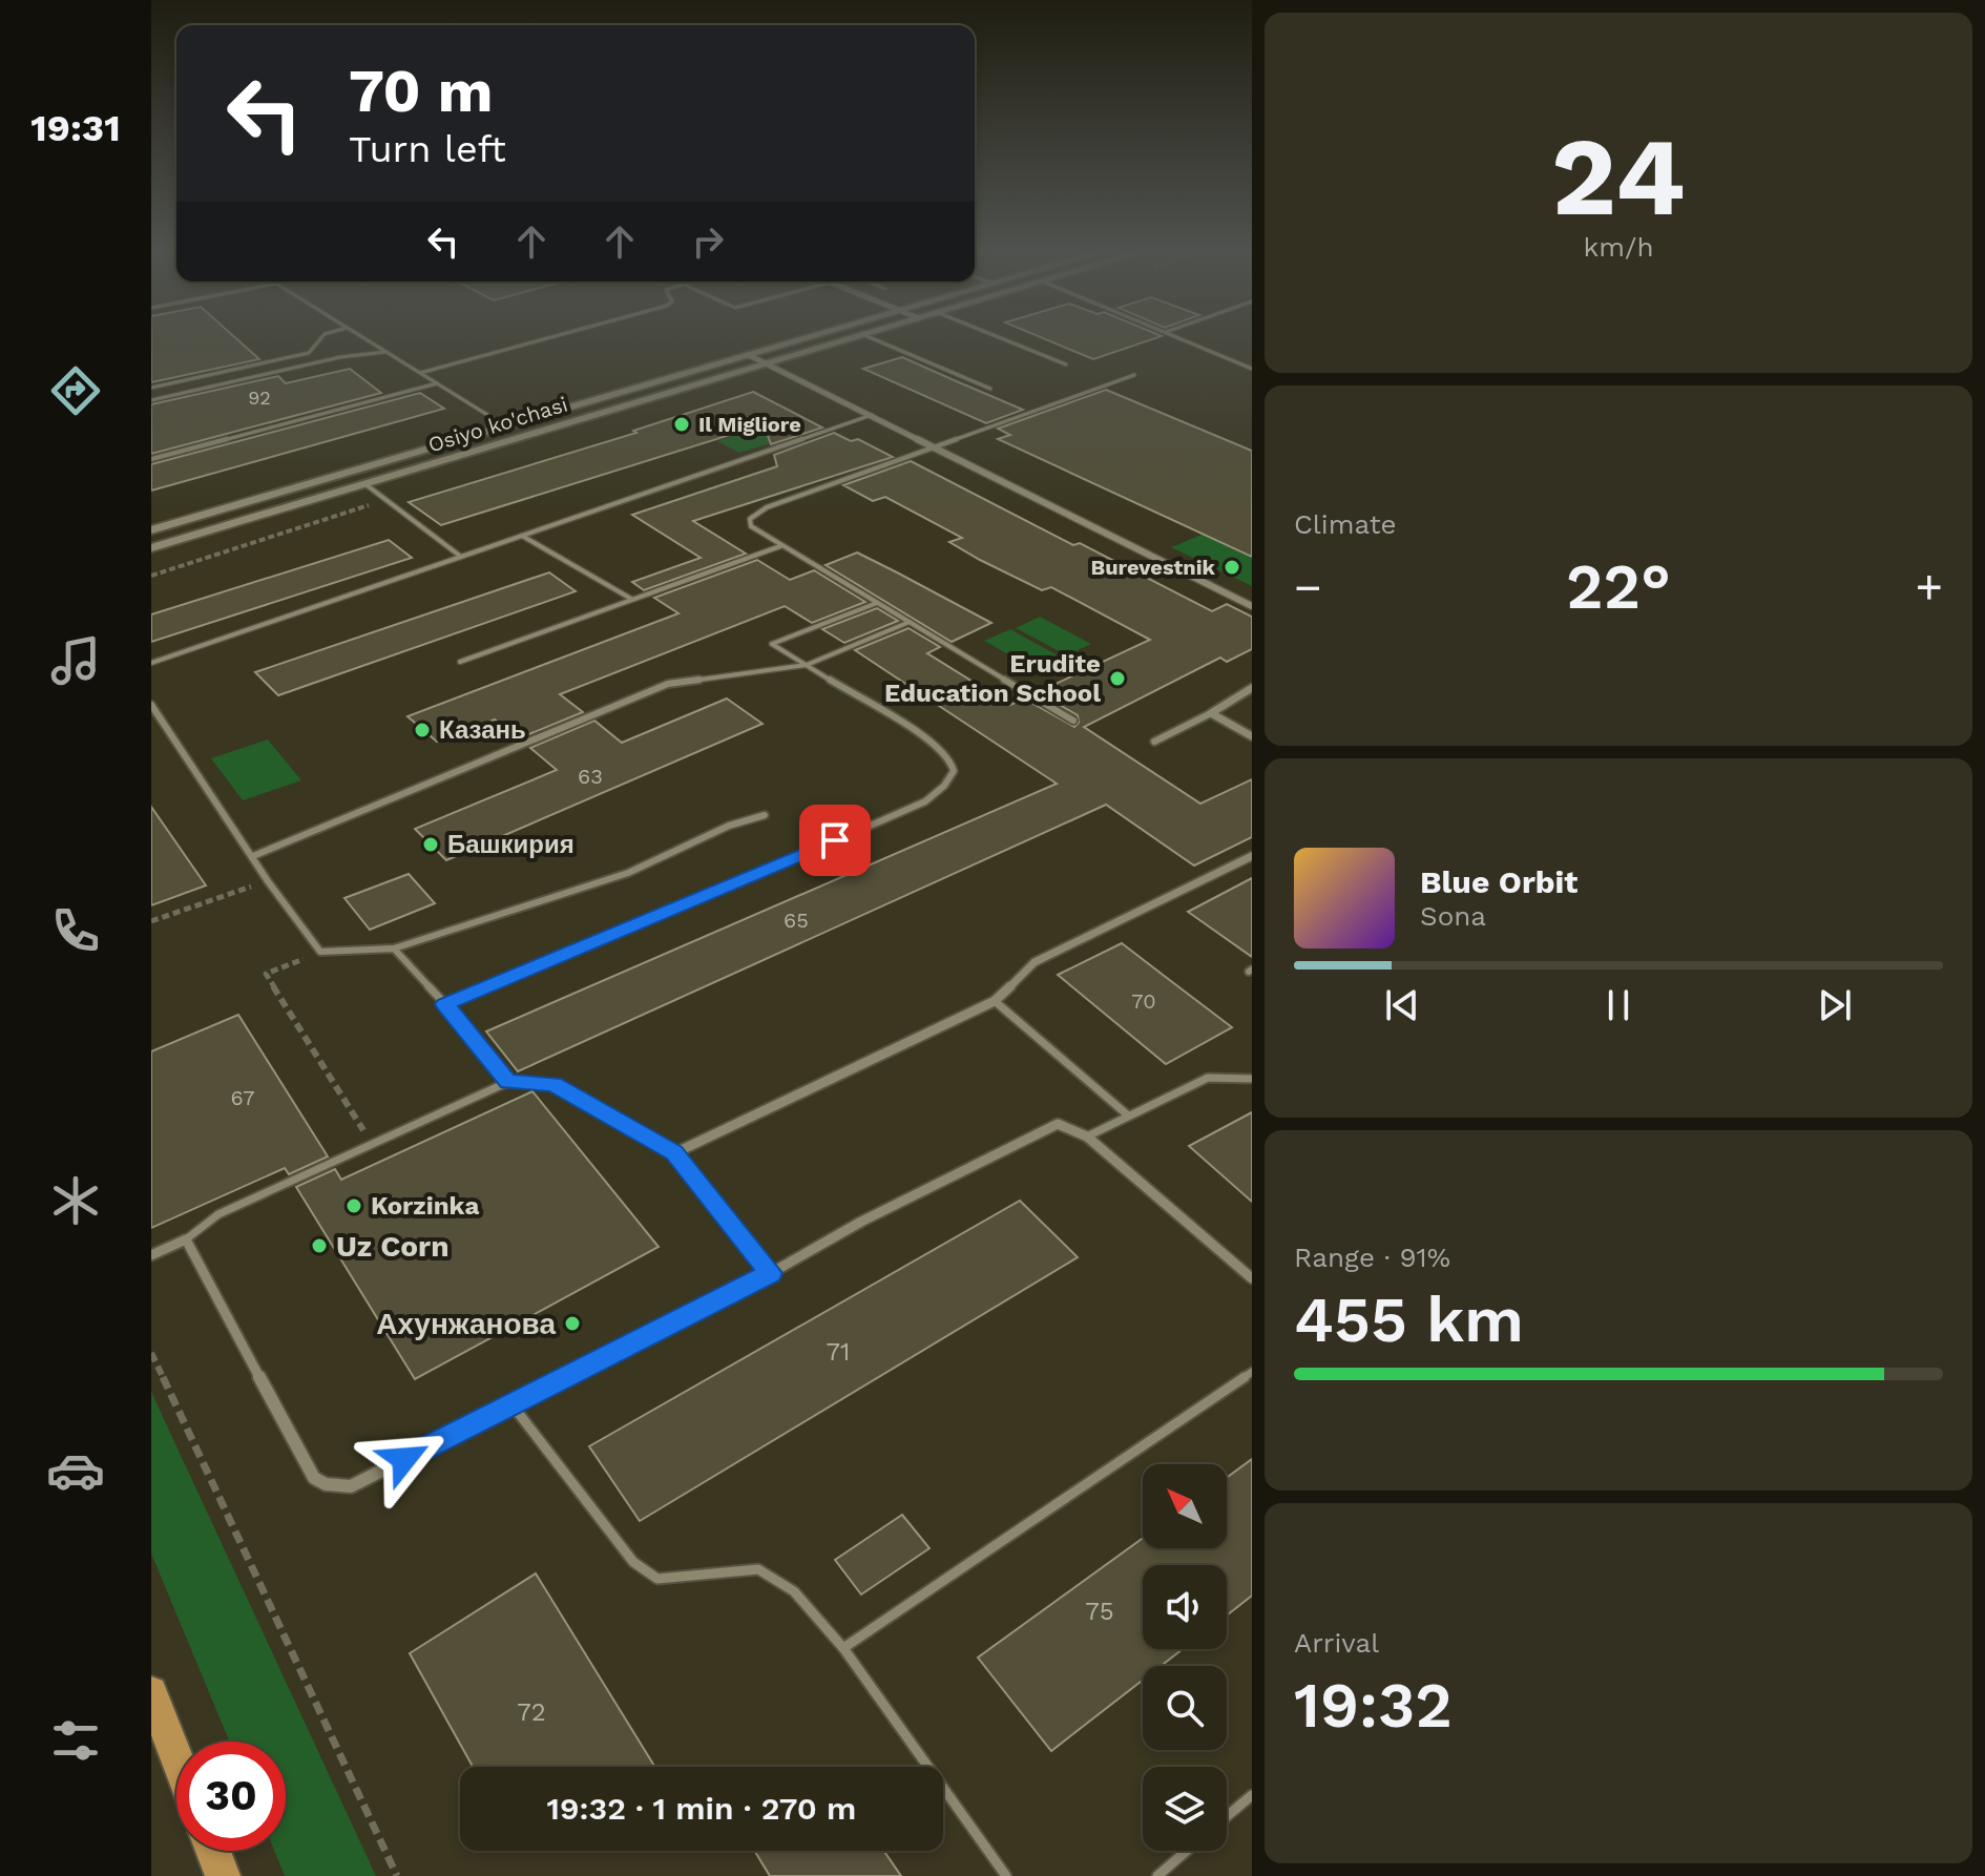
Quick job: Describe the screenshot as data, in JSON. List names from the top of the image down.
{
  "streets": {
    "main road": ["Osiyo ko'chasi"]
  },
  "places": [
    "Il Migliore",
    "Burevestnik",
    "Erudite Education School",
    "Казань",
    "Башкирия",
    "Korzinka",
    "Uz Corn",
    "Ахунжанова"
  ],
  "house_numbers": [
    "92",
    "63",
    "65",
    "70",
    "67",
    "71",
    "75",
    "72"
  ],
  "north": "top left",
  "page": {
    "tabs": "19:31",
    "tile": [
      ["24", "km/h"],
      "Climate",
      ["Range · 91%", "455 km"],
      ["Arrival", "19:32"]
    ],
    "turn": ["70 m", "Turn left"],
    "heat": ["−", "22°", "+"],
    "song": ["Blue Orbit", "Sona"],
    "limit": "30",
    "trip": "19:32 · 1 min · 270 m"
  }
}
